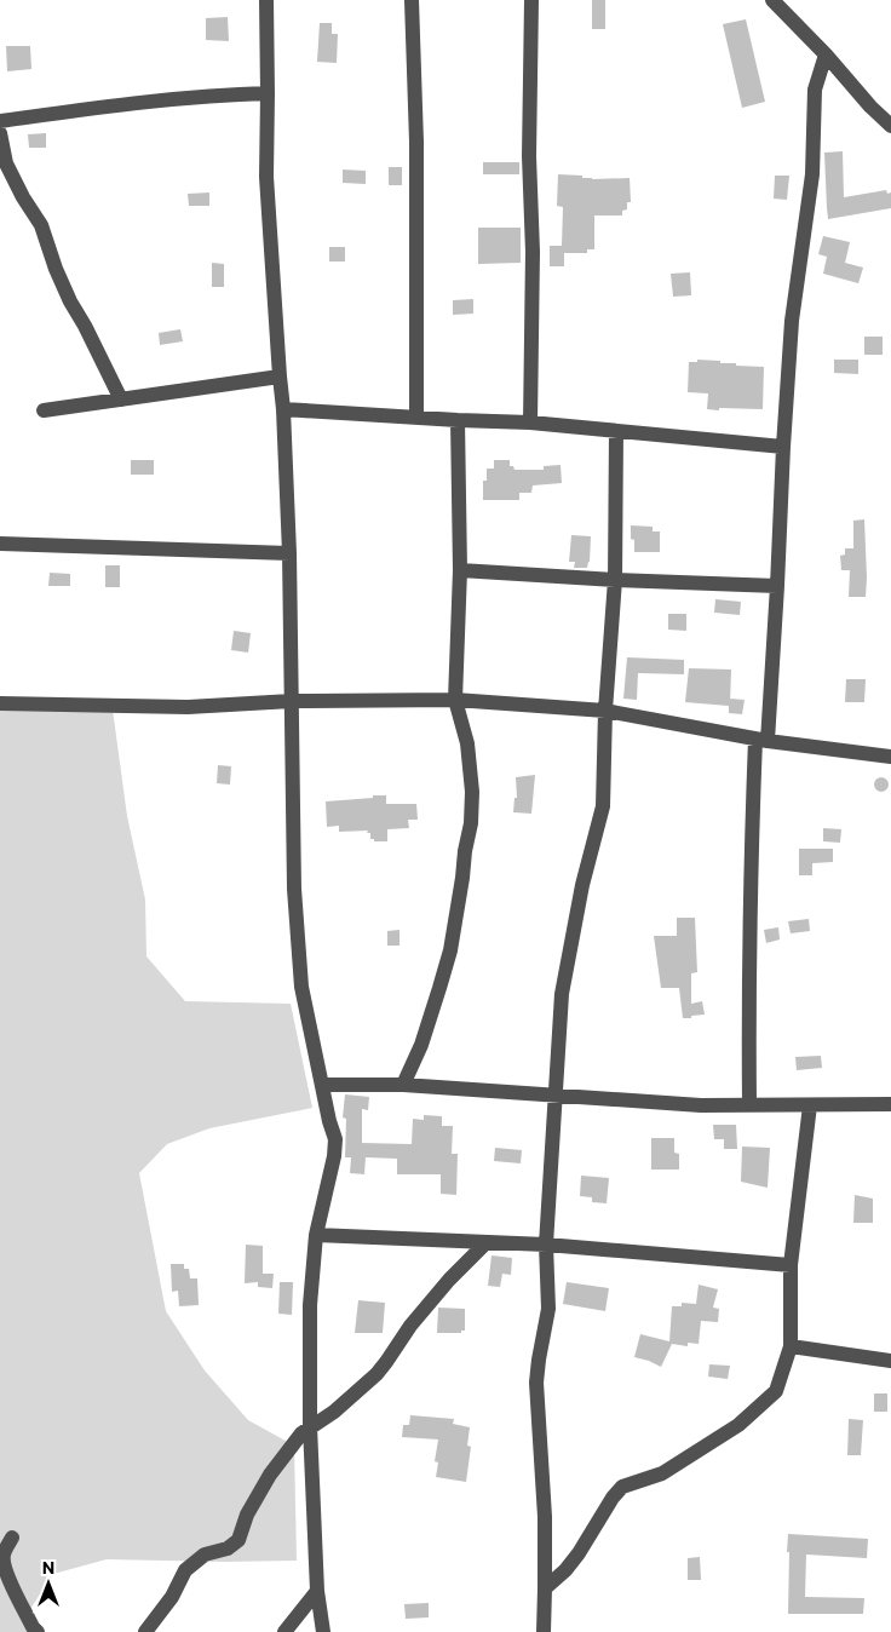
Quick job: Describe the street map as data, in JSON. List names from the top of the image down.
{
  "north": "top"
}
